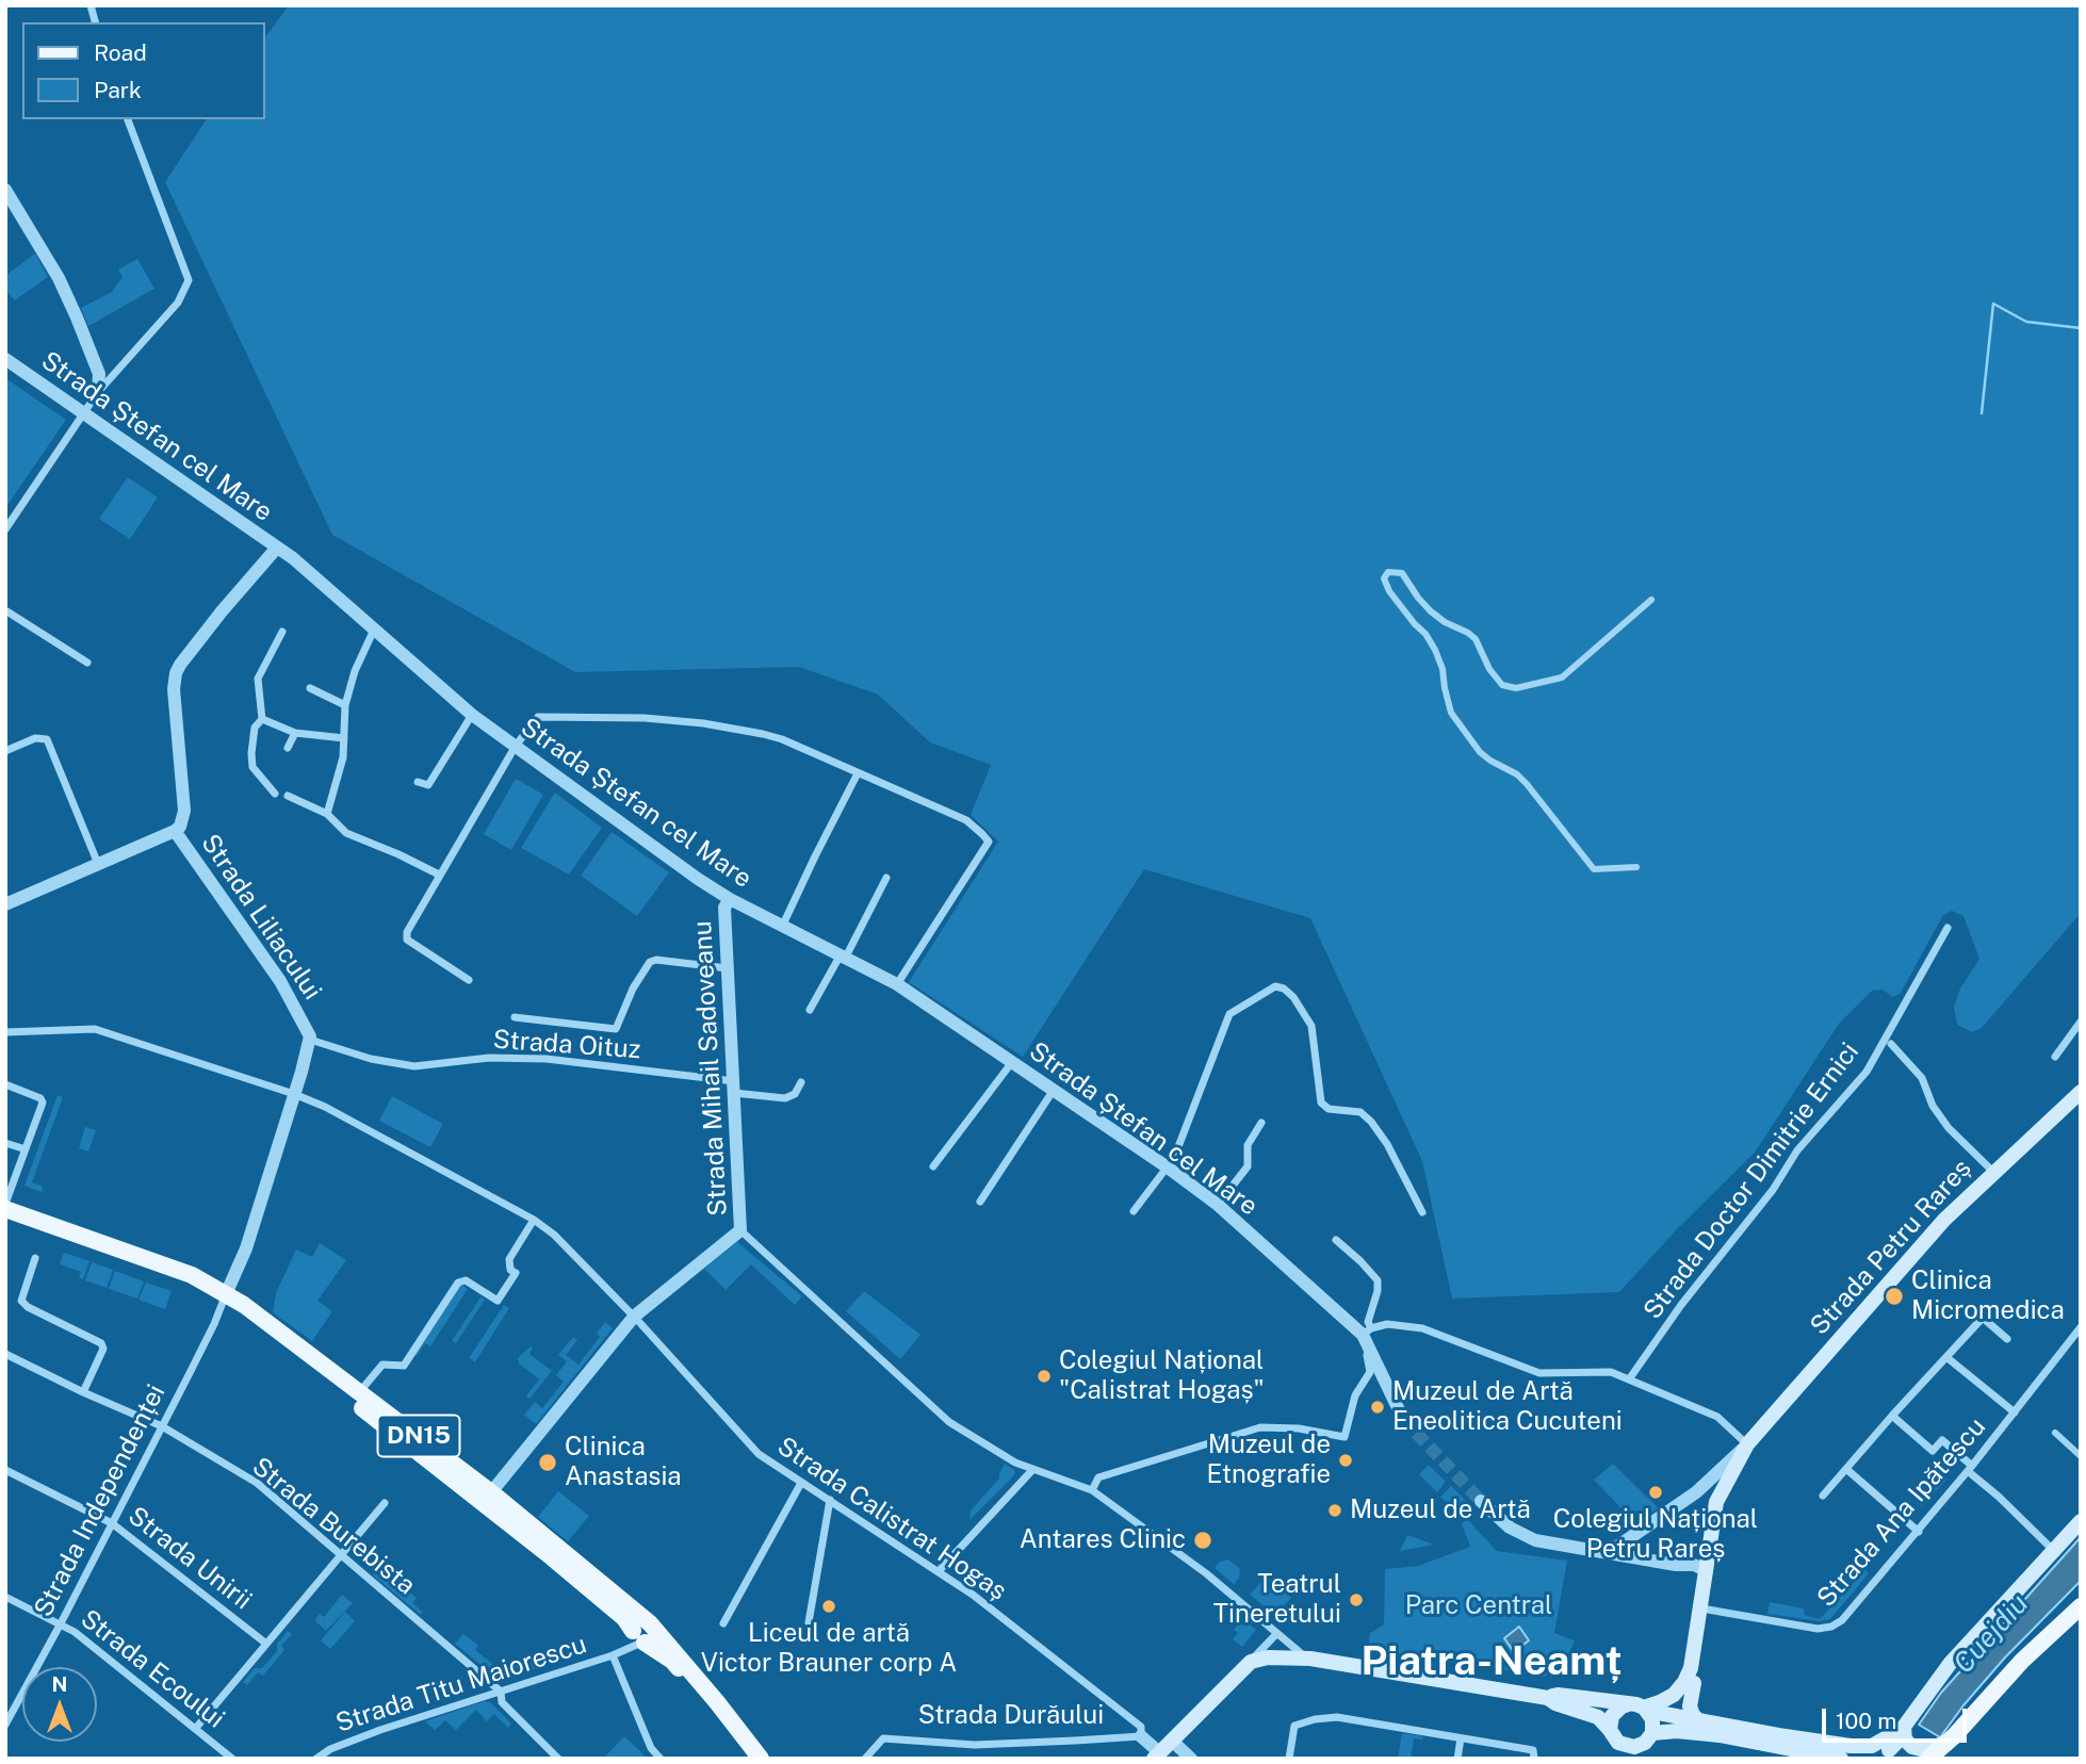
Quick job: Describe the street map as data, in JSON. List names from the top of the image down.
{
  "streets": {
    "main road": ["Strada Petru Rareș", "DN15"],
    "street": [
      "Strada Ștefan cel Mare",
      "Strada Liliacului",
      "Strada Oituz",
      "Strada Mihail Sadoveanu",
      "Strada Doctor Dimitrie Ernici",
      "Strada Independenței",
      "Strada Ana Ipătescu",
      "Strada Calistrat Hogaș",
      "Strada Burebista",
      "Strada Unirii",
      "Strada Ecoului",
      "Strada Titu Maiorescu",
      "Strada Durăului"
    ]
  },
  "crossings": [
    ["Strada Ștefan cel Mare", "Strada Liliacului"],
    ["Strada Ștefan cel Mare", "Strada Mihail Sadoveanu"],
    ["Strada Liliacului", "Strada Oituz"],
    ["Strada Liliacului", "DN15"],
    ["Strada Liliacului", "Strada Independenței"],
    ["Strada Liliacului", "Strada Calistrat Hogaș"],
    ["Strada Oituz", "Strada Mihail Sadoveanu"],
    ["Strada Mihail Sadoveanu", "DN15"],
    ["Strada Mihail Sadoveanu", "Strada Calistrat Hogaș"],
    ["Strada Petru Rareș", "Strada Ana Ipătescu"],
    ["DN15", "Strada Independenței"],
    ["DN15", "Strada Titu Maiorescu"],
    ["Strada Independenței", "Strada Burebista"],
    ["Strada Independenței", "Strada Unirii"],
    ["Strada Independenței", "Strada Ecoului"],
    ["Strada Calistrat Hogaș", "Strada Durăului"],
    ["Strada Burebista", "Strada Titu Maiorescu"]
  ],
  "districts": ["Piatra-Neamț"],
  "water": ["Cuejdiu"],
  "parks": ["Parc Central"],
  "places": [
    "Clinica Micromedica",
    "Colegiul Național \"Calistrat Hogaș\"",
    "Muzeul de Artă Eneolitica Cucuteni",
    "Muzeul de Etnografie",
    "Clinica Anastasia",
    "Colegiul Național Petru Rareș",
    "Muzeul de Artă",
    "Antares Clinic",
    "Teatrul Tineretului",
    "Liceul de artă Victor Brauner corp A"
  ],
  "legend": ["Road", "Park"],
  "scale_bar": "100 m",
  "north": "top"
}
